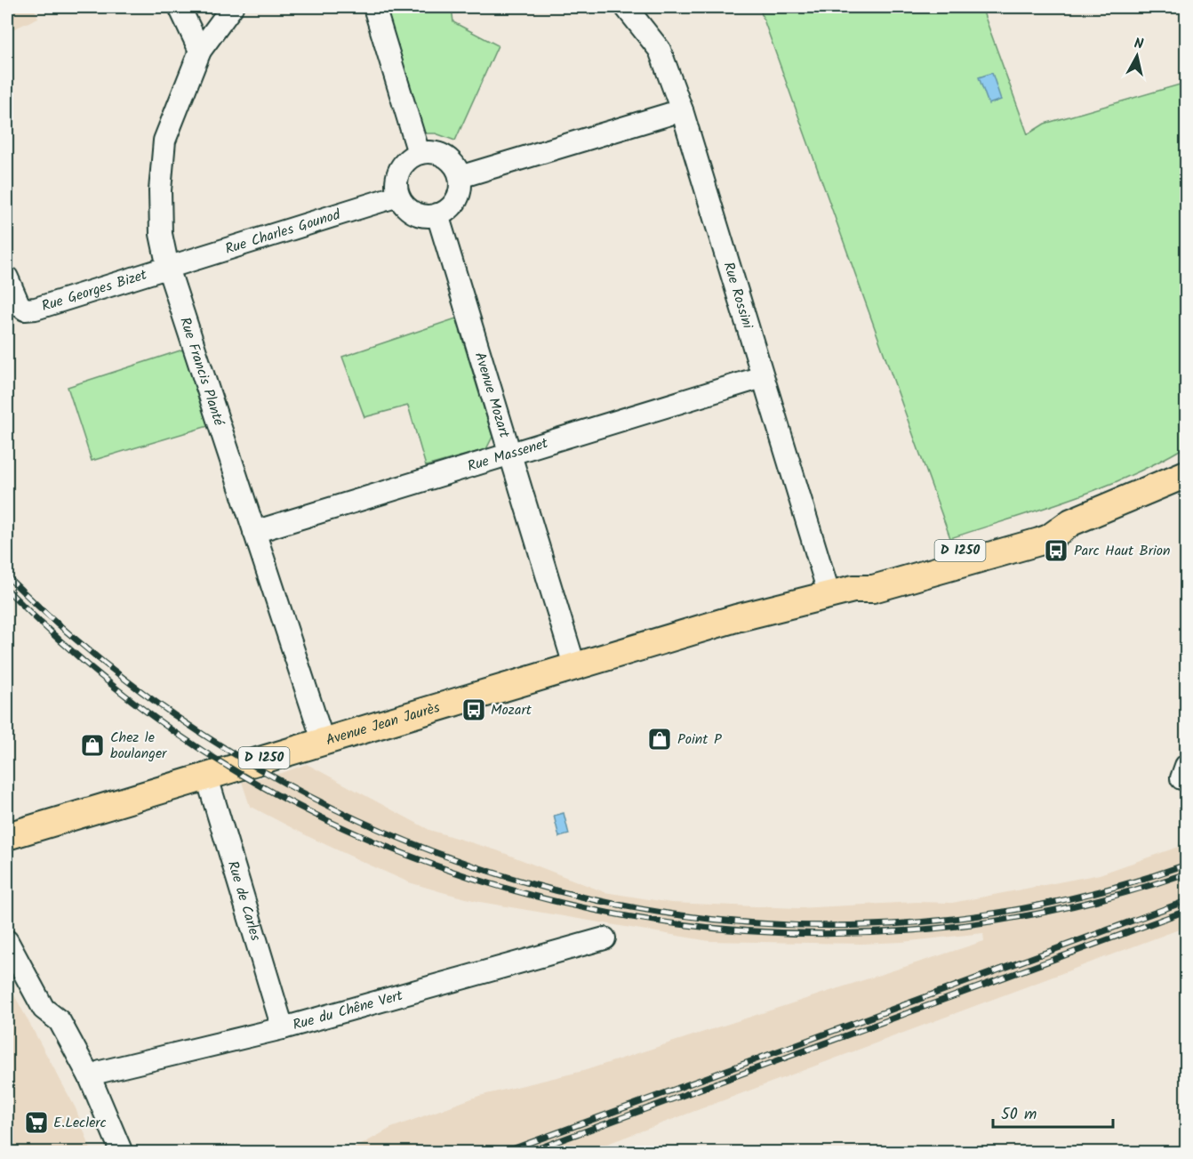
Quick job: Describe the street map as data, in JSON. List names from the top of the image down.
{
  "streets": {
    "main road": ["D 1250", "Avenue Jean Jaurès"],
    "street": [
      "Rue Charles Gounod",
      "Rue Georges Bizet",
      "Rue Rossini",
      "Rue Francis Planté",
      "Avenue Mozart",
      "Rue Massenet",
      "Rue de Carles",
      "Rue du Chêne Vert"
    ]
  },
  "crossings": [
    ["Rue Charles Gounod", "Rue Georges Bizet"],
    ["Rue Charles Gounod", "Rue Francis Planté"],
    ["Rue Charles Gounod", "Avenue Mozart"],
    ["Rue Georges Bizet", "Rue Francis Planté"],
    ["Rue Rossini", "Rue Massenet"],
    ["Rue Rossini", "Avenue Jean Jaurès"],
    ["Rue Francis Planté", "Rue Massenet"],
    ["Rue Francis Planté", "Avenue Jean Jaurès"],
    ["Avenue Mozart", "Rue Massenet"],
    ["Avenue Mozart", "Avenue Jean Jaurès"],
    ["Avenue Jean Jaurès", "Rue de Carles"],
    ["Rue de Carles", "Rue du Chêne Vert"]
  ],
  "places": {
    "bus stop": ["Parc Haut Brion", "Mozart"],
    "shop": ["Point P", "Chez le boulanger"],
    "supermarket": ["E.Leclerc"]
  },
  "scale_bar": "50 m",
  "north": "top"
}
